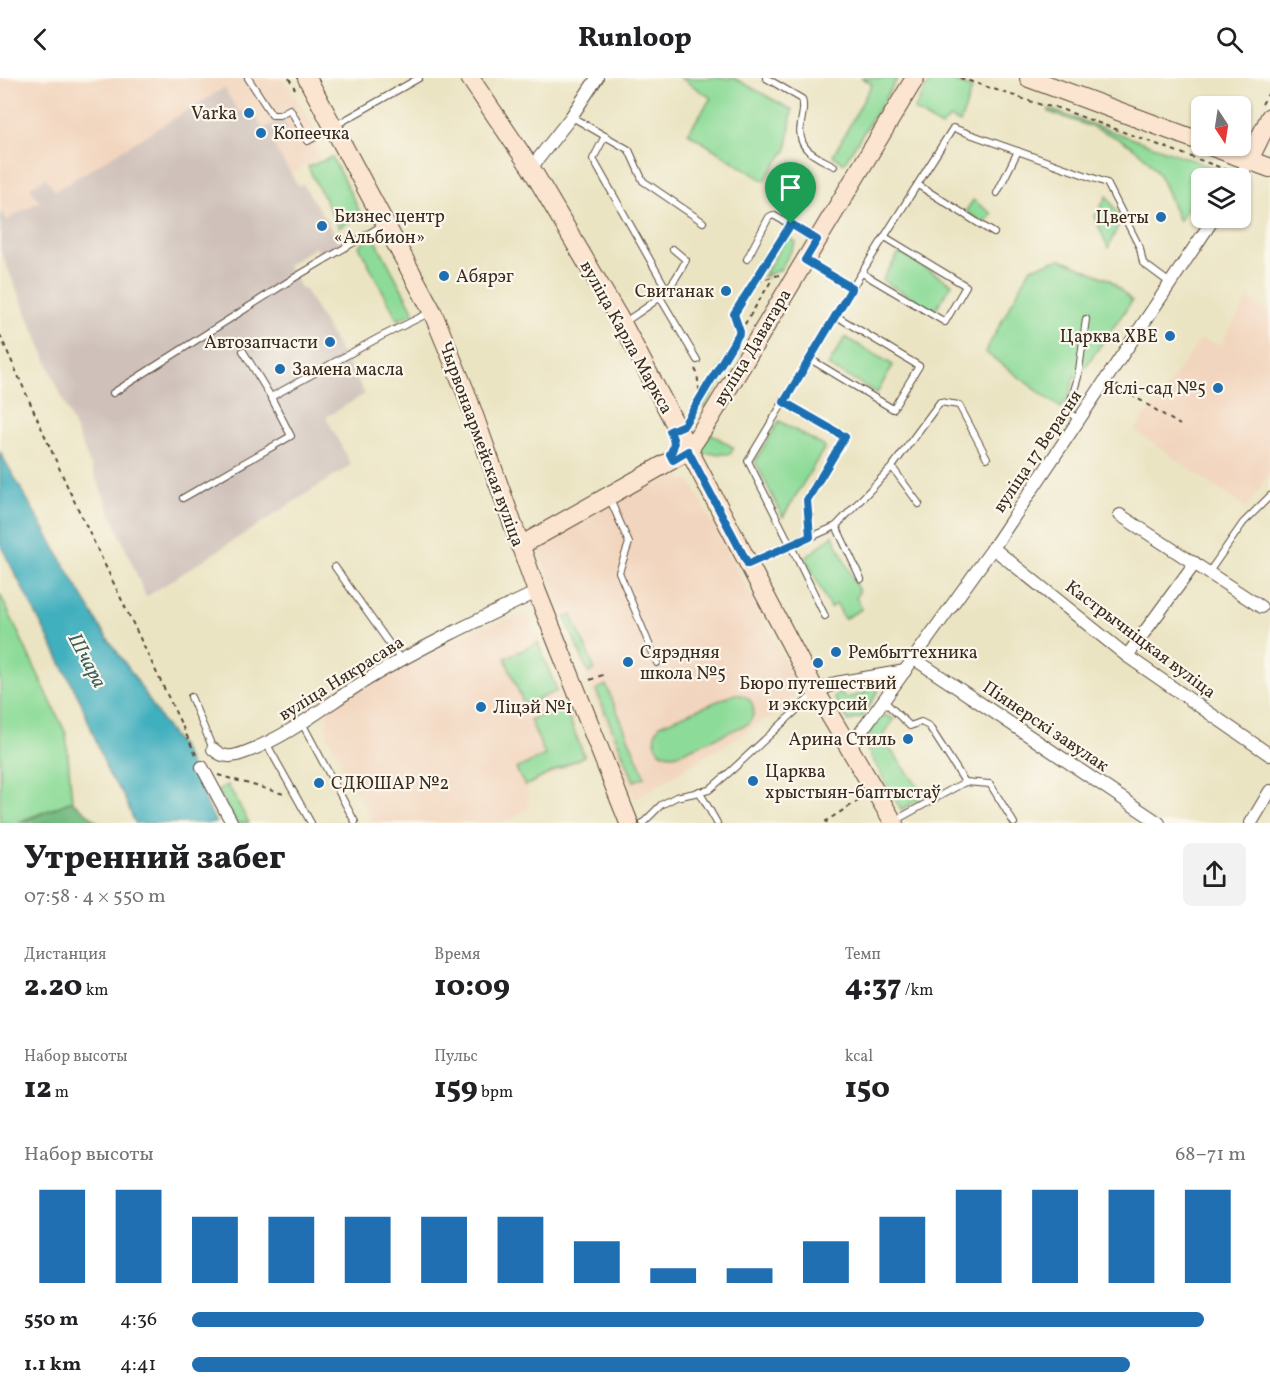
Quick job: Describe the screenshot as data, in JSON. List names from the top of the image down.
{
  "streets": {
    "street": [
      "вуліца Карла Маркса",
      "вуліца Даватара",
      "Чырвонаармейская вуліца",
      "вуліца 17 Верасня",
      "Кастрычніцкая вуліца",
      "вуліца Някрасава",
      "Піянерскі завулак"
    ]
  },
  "crossings": [
    ["вуліца Карла Маркса", "вуліца Даватара"],
    ["вуліца Карла Маркса", "вуліца 17 Верасня"],
    ["вуліца Даватара", "Чырвонаармейская вуліца"],
    ["Чырвонаармейская вуліца", "вуліца Някрасава"],
    ["вуліца 17 Верасня", "Кастрычніцкая вуліца"],
    ["вуліца 17 Верасня", "Піянерскі завулак"]
  ],
  "water": ["Шчара"],
  "places": [
    "Varka",
    "Копеечка",
    "Цветы",
    "Бизнес центр «Альбион»",
    "Абярэг",
    "Свитанак",
    "Царква ХВЕ",
    "Автозапчасти",
    "Замена масла",
    "Яслі-сад №5",
    "Рембыттехника",
    "Сярэдняя школа №5",
    "Бюро путешествий и экскурсий",
    "Ліцэй №1",
    "Арина Стиль",
    "Царква хрыстыян-баптыстаў",
    "СДЮШАР №2"
  ],
  "north": "bottom",
  "page": {
    "header": "Runloop",
    "heading": ["Утренний забег", "07:58 · 4 × 550 m"],
    "stats": [
      ["Дистанция", "2.20 km"],
      ["Время", "10:09"],
      ["Темп", "4:37 /km"],
      ["Набор высоты", "12 m"],
      ["Пульс", "159 bpm"],
      ["kcal", "150"]
    ],
    "chart": ["Набор высоты", "68–71 m"],
    "list": [
      {
        "name": "550 m",
        "note": "4:36"
      },
      {
        "name": "1.1 km",
        "note": "4:41"
      }
    ]
  }
}
